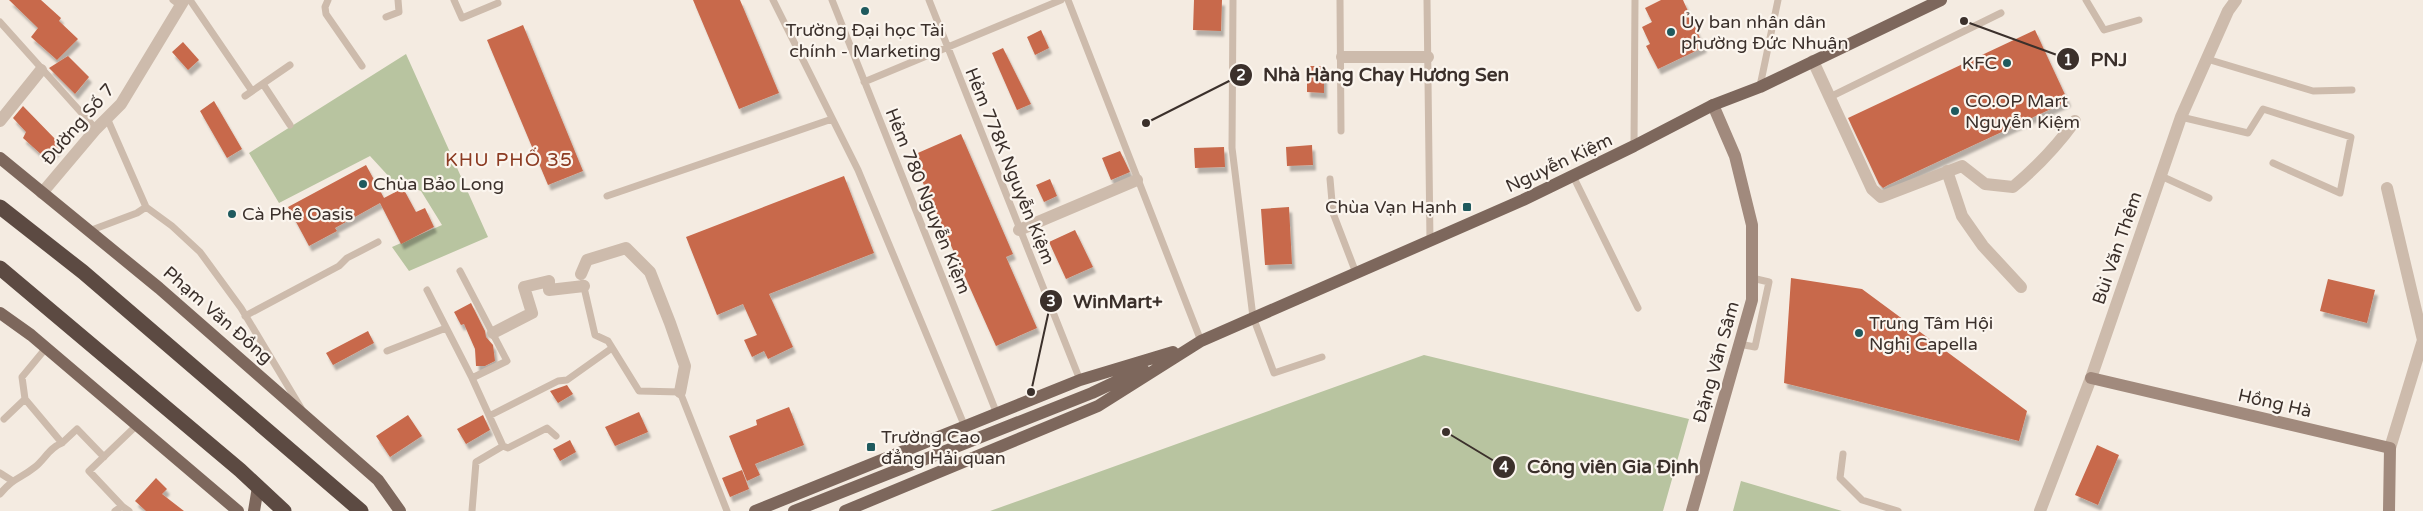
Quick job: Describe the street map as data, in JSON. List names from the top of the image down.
{
  "streets": {
    "main road": ["Nguyễn Kiệm", "Phạm Văn Đồng"],
    "street": [
      "Đường Số 7",
      "Bùi Văn Thêm",
      "Đặng Văn Sâm",
      "Hồng Hà"
    ],
    "lane": ["Hẻm 778K Nguyễn Kiệm", "Hẻm 780 Nguyễn Kiệm"]
  },
  "crossings": [
    ["Đường Số 7", "Phạm Văn Đồng"],
    ["Nguyễn Kiệm", "Hẻm 778K Nguyễn Kiệm"],
    ["Nguyễn Kiệm", "Hẻm 780 Nguyễn Kiệm"],
    ["Nguyễn Kiệm", "Đặng Văn Sâm"],
    ["Bùi Văn Thêm", "Hồng Hà"]
  ],
  "districts": ["KHU PHỐ 35"],
  "places": {
    "other": [
      "Trường Đại học Tài chính - Marketing",
      "PNJ",
      "Ủy ban nhân dân phường Đức Nhuận",
      "KFC",
      "CO.OP Mart Nguyễn Kiệm",
      "Nhà Hàng Chay Hương Sen",
      "Chùa Bảo Long",
      "Cà Phê Oasis",
      "Trung Tâm Hội Nghị Capella",
      "WinMart+",
      "Công viên Gia Định"
    ],
    "transit": ["Chùa Vạn Hạnh", "Trường Cao đẳng Hải quan"]
  }
}
